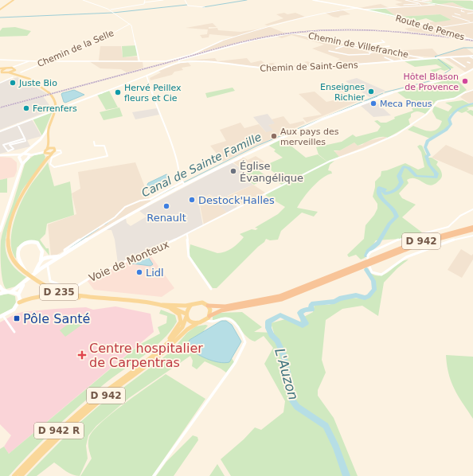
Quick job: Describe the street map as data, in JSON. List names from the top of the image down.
{
  "streets": {
    "highway": ["D 942"],
    "main road": ["D 235", "D 942 R"],
    "street": [
      "Route de Pernes",
      "Chemin de Villefranche",
      "Chemin de la Selle",
      "Chemin de Saint-Gens",
      "Voie de Monteux"
    ]
  },
  "crossings": [
    ["Chemin de Villefranche", "Chemin de Saint-Gens"],
    ["D 942", "D 942 R"]
  ],
  "water": ["Canal de Sainte Famille", "L'Auzon"],
  "places": {
    "other": [
      "Hôtel Blason de Provence",
      "Juste Bio",
      "Enseignes Richier",
      "Hervé Peillex fleurs et Cie",
      "Meca Pneus",
      "Ferrenfers",
      "Aux pays des merveilles",
      "Église Évangélique",
      "Destock'Halles",
      "Renault",
      "Lidl"
    ],
    "transit": ["Pôle Santé"],
    "health": ["Centre hospitalier de Carpentras"]
  }
}
